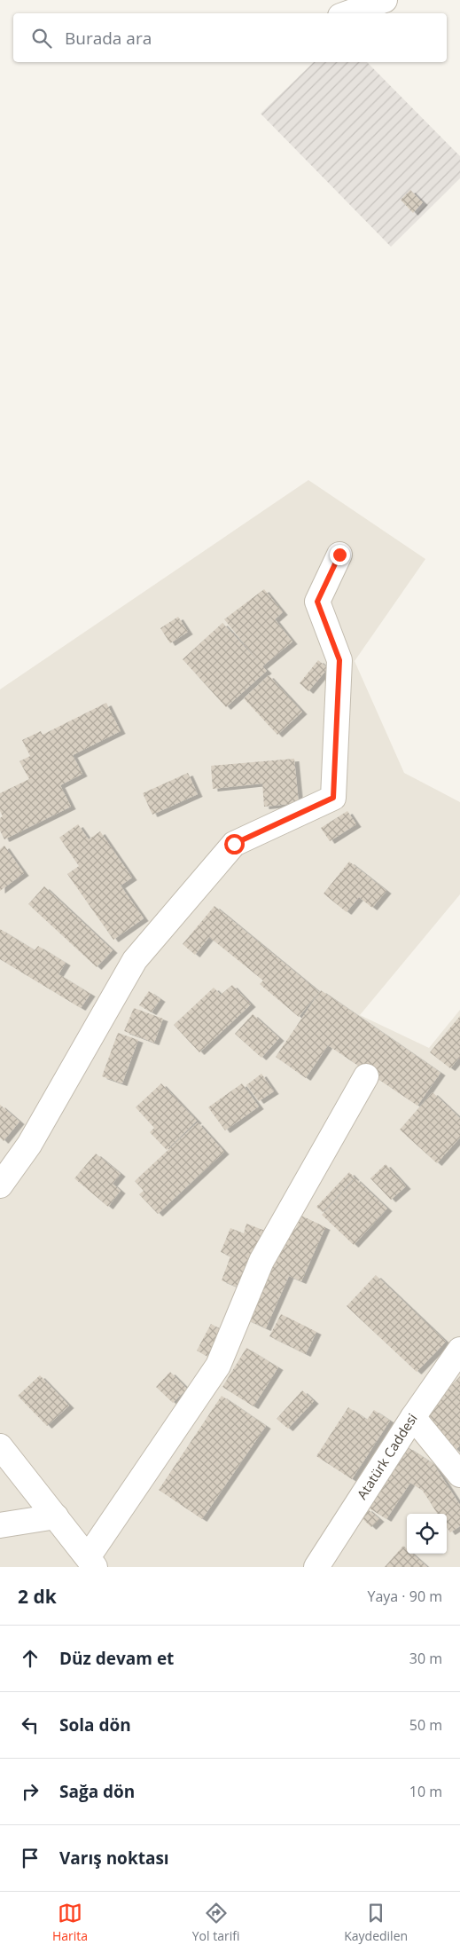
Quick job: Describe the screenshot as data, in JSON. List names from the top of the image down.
{
  "streets": {
    "street": ["Atatürk Caddesi"]
  },
  "page": {
    "search": "Burada ara",
    "heading": ["2 dk", "Yaya · 90 m"],
    "list": [
      ["Düz devam et", "30 m"],
      ["Sola dön", "50 m"],
      ["Sağa dön", "10 m"],
      "Varış noktası"
    ],
    "nav": ["Harita", "Yol tarifi", "Kaydedilen"]
  }
}
